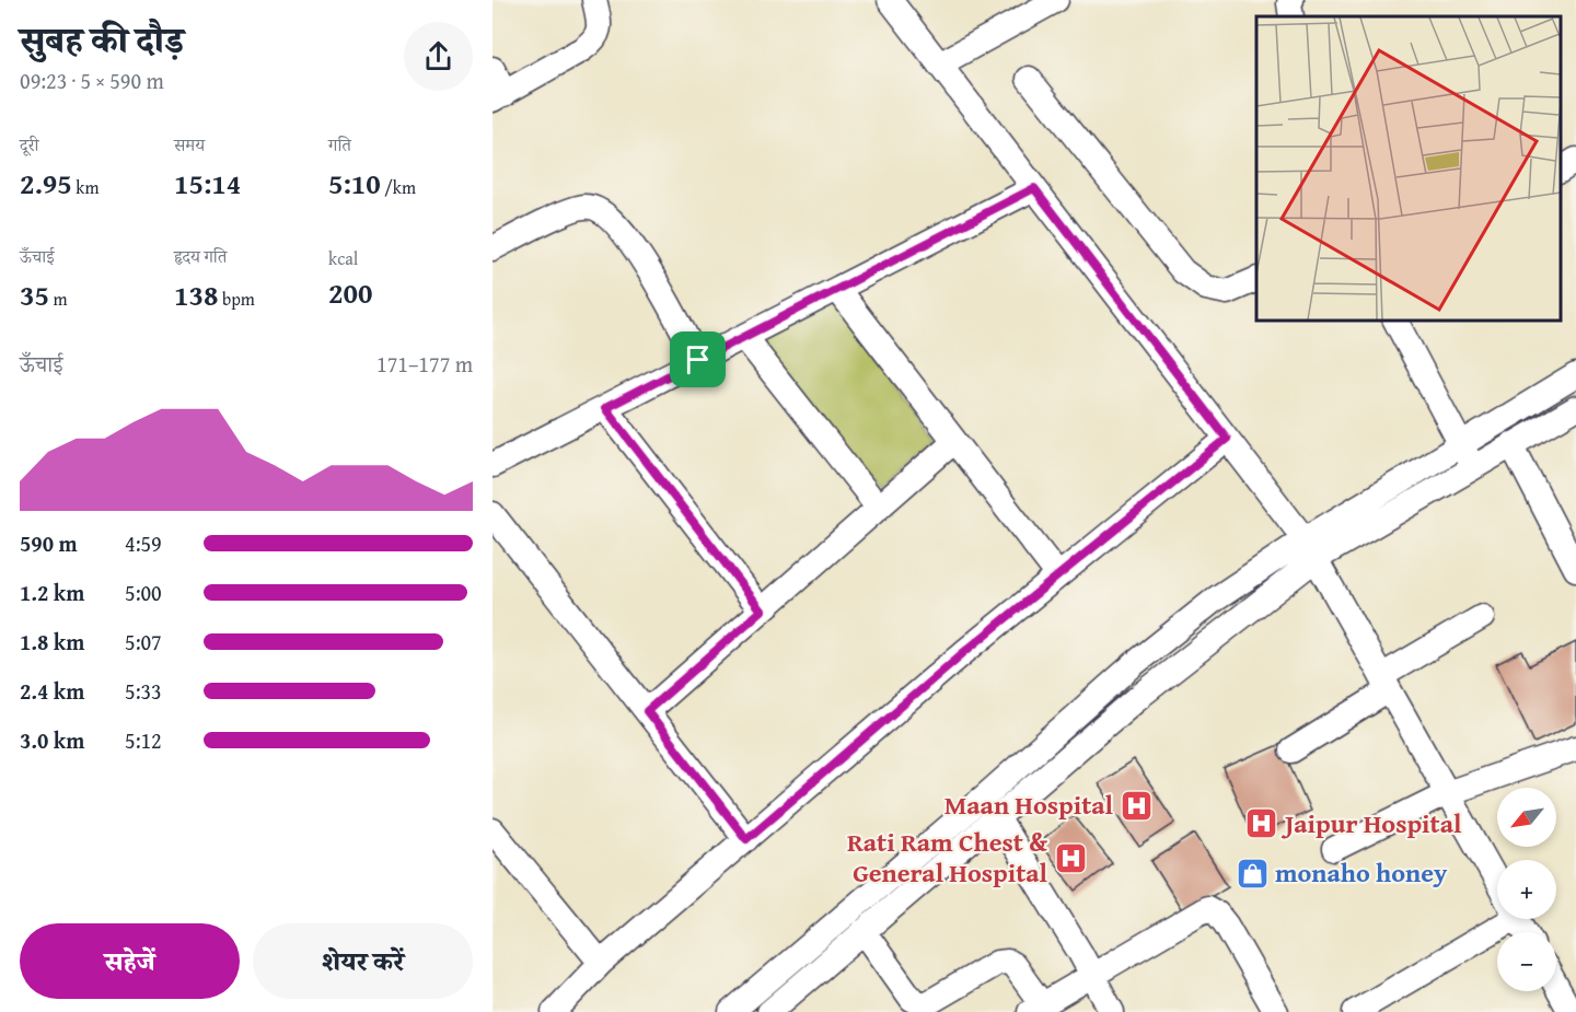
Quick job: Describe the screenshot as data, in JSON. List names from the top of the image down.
{
  "places": {
    "hospital": ["Maan Hospital", "Jaipur Hospital", "Rati Ram Chest & General Hospital"],
    "shop": ["monaho honey"]
  },
  "north": "bottom left",
  "page": {
    "heading": ["सुबह की दौड़", "09:23 · 5 × 590 m"],
    "stats": [
      ["दूरी", "2.95 km"],
      ["समय", "15:14"],
      ["गति", "5:10 /km"],
      ["ऊँचाई", "35 m"],
      ["हृदय गति", "138 bpm"],
      ["kcal", "200"]
    ],
    "chart": ["ऊँचाई", "171–177 m"],
    "list": [
      {
        "name": "590 m",
        "note": "4:59"
      },
      {
        "name": "1.2 km",
        "note": "5:00"
      },
      {
        "name": "1.8 km",
        "note": "5:07"
      },
      {
        "name": "2.4 km",
        "note": "5:33"
      },
      {
        "name": "3.0 km",
        "note": "5:12"
      }
    ],
    "map_buttons": ["+", "−"],
    "buttons": ["सहेजें", "शेयर करें"]
  }
}
